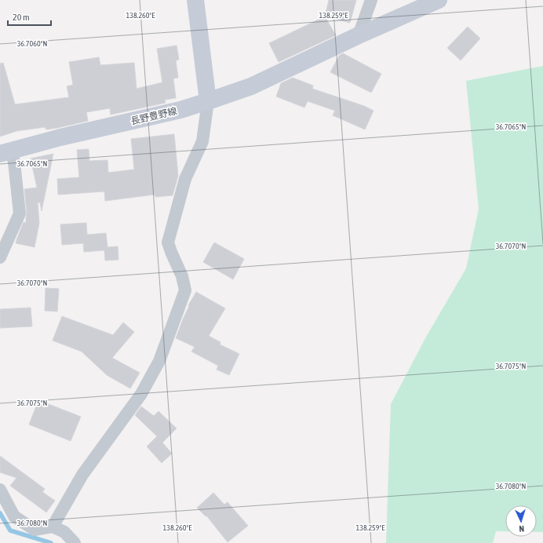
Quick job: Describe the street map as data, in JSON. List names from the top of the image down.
{
  "streets": {
    "main road": ["長野豊野線"]
  },
  "scale_bar": "20 m",
  "north": "bottom",
  "coordinates": [
    "138.260°E",
    "138.259°E",
    "36.7060°N",
    "36.7065°N",
    "36.7070°N",
    "36.7075°N",
    "36.7080°N"
  ]
}
